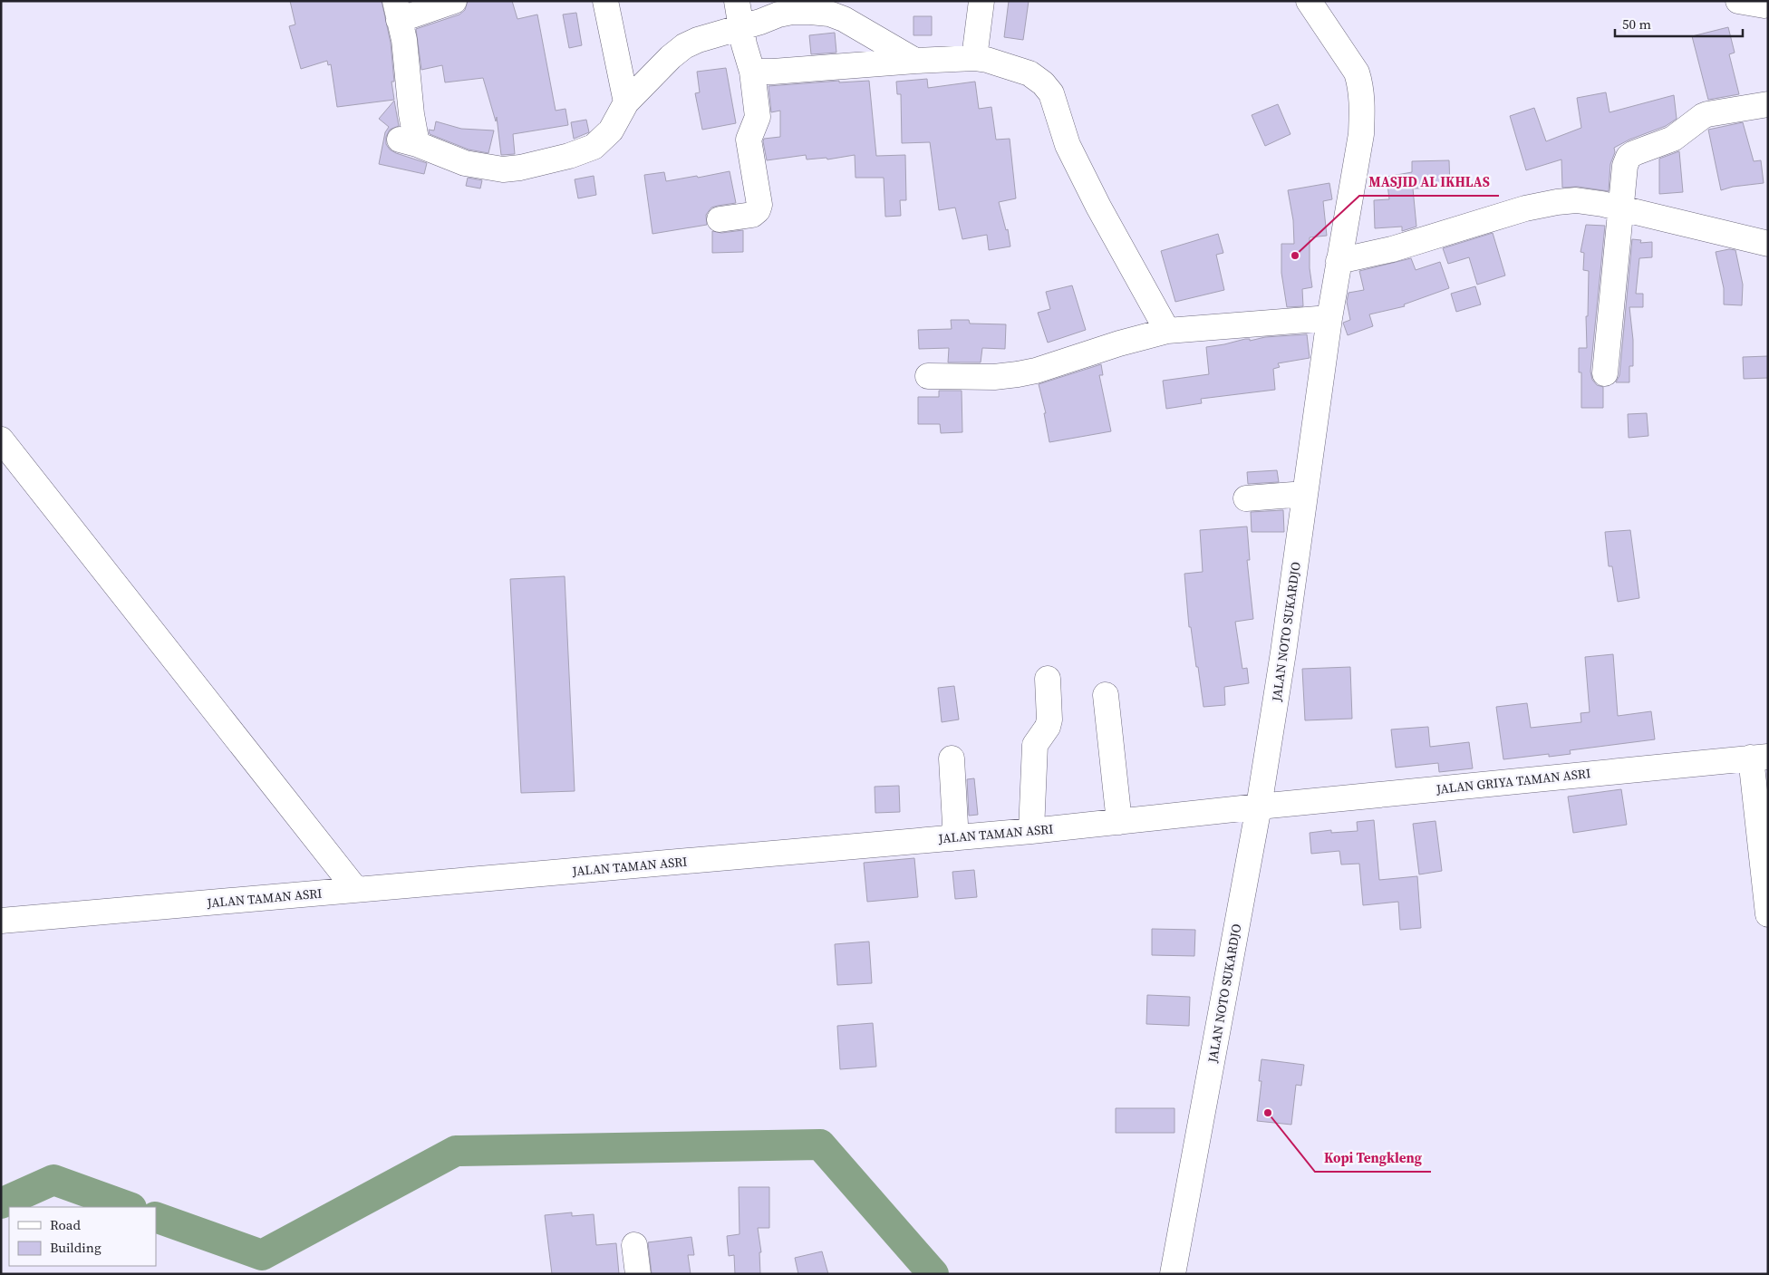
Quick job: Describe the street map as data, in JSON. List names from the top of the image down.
{
  "streets": {
    "street": ["JALAN NOTO SUKARDJO", "JALAN GRIYA TAMAN ASRI", "JALAN TAMAN ASRI"]
  },
  "crossings": [
    ["JALAN NOTO SUKARDJO", "JALAN GRIYA TAMAN ASRI"],
    ["JALAN NOTO SUKARDJO", "JALAN TAMAN ASRI"],
    ["JALAN GRIYA TAMAN ASRI", "JALAN TAMAN ASRI"]
  ],
  "places": ["MASJID AL IKHLAS", "Kopi Tengkleng"],
  "legend": ["Road", "Building"],
  "scale_bar": "50 m"
}
